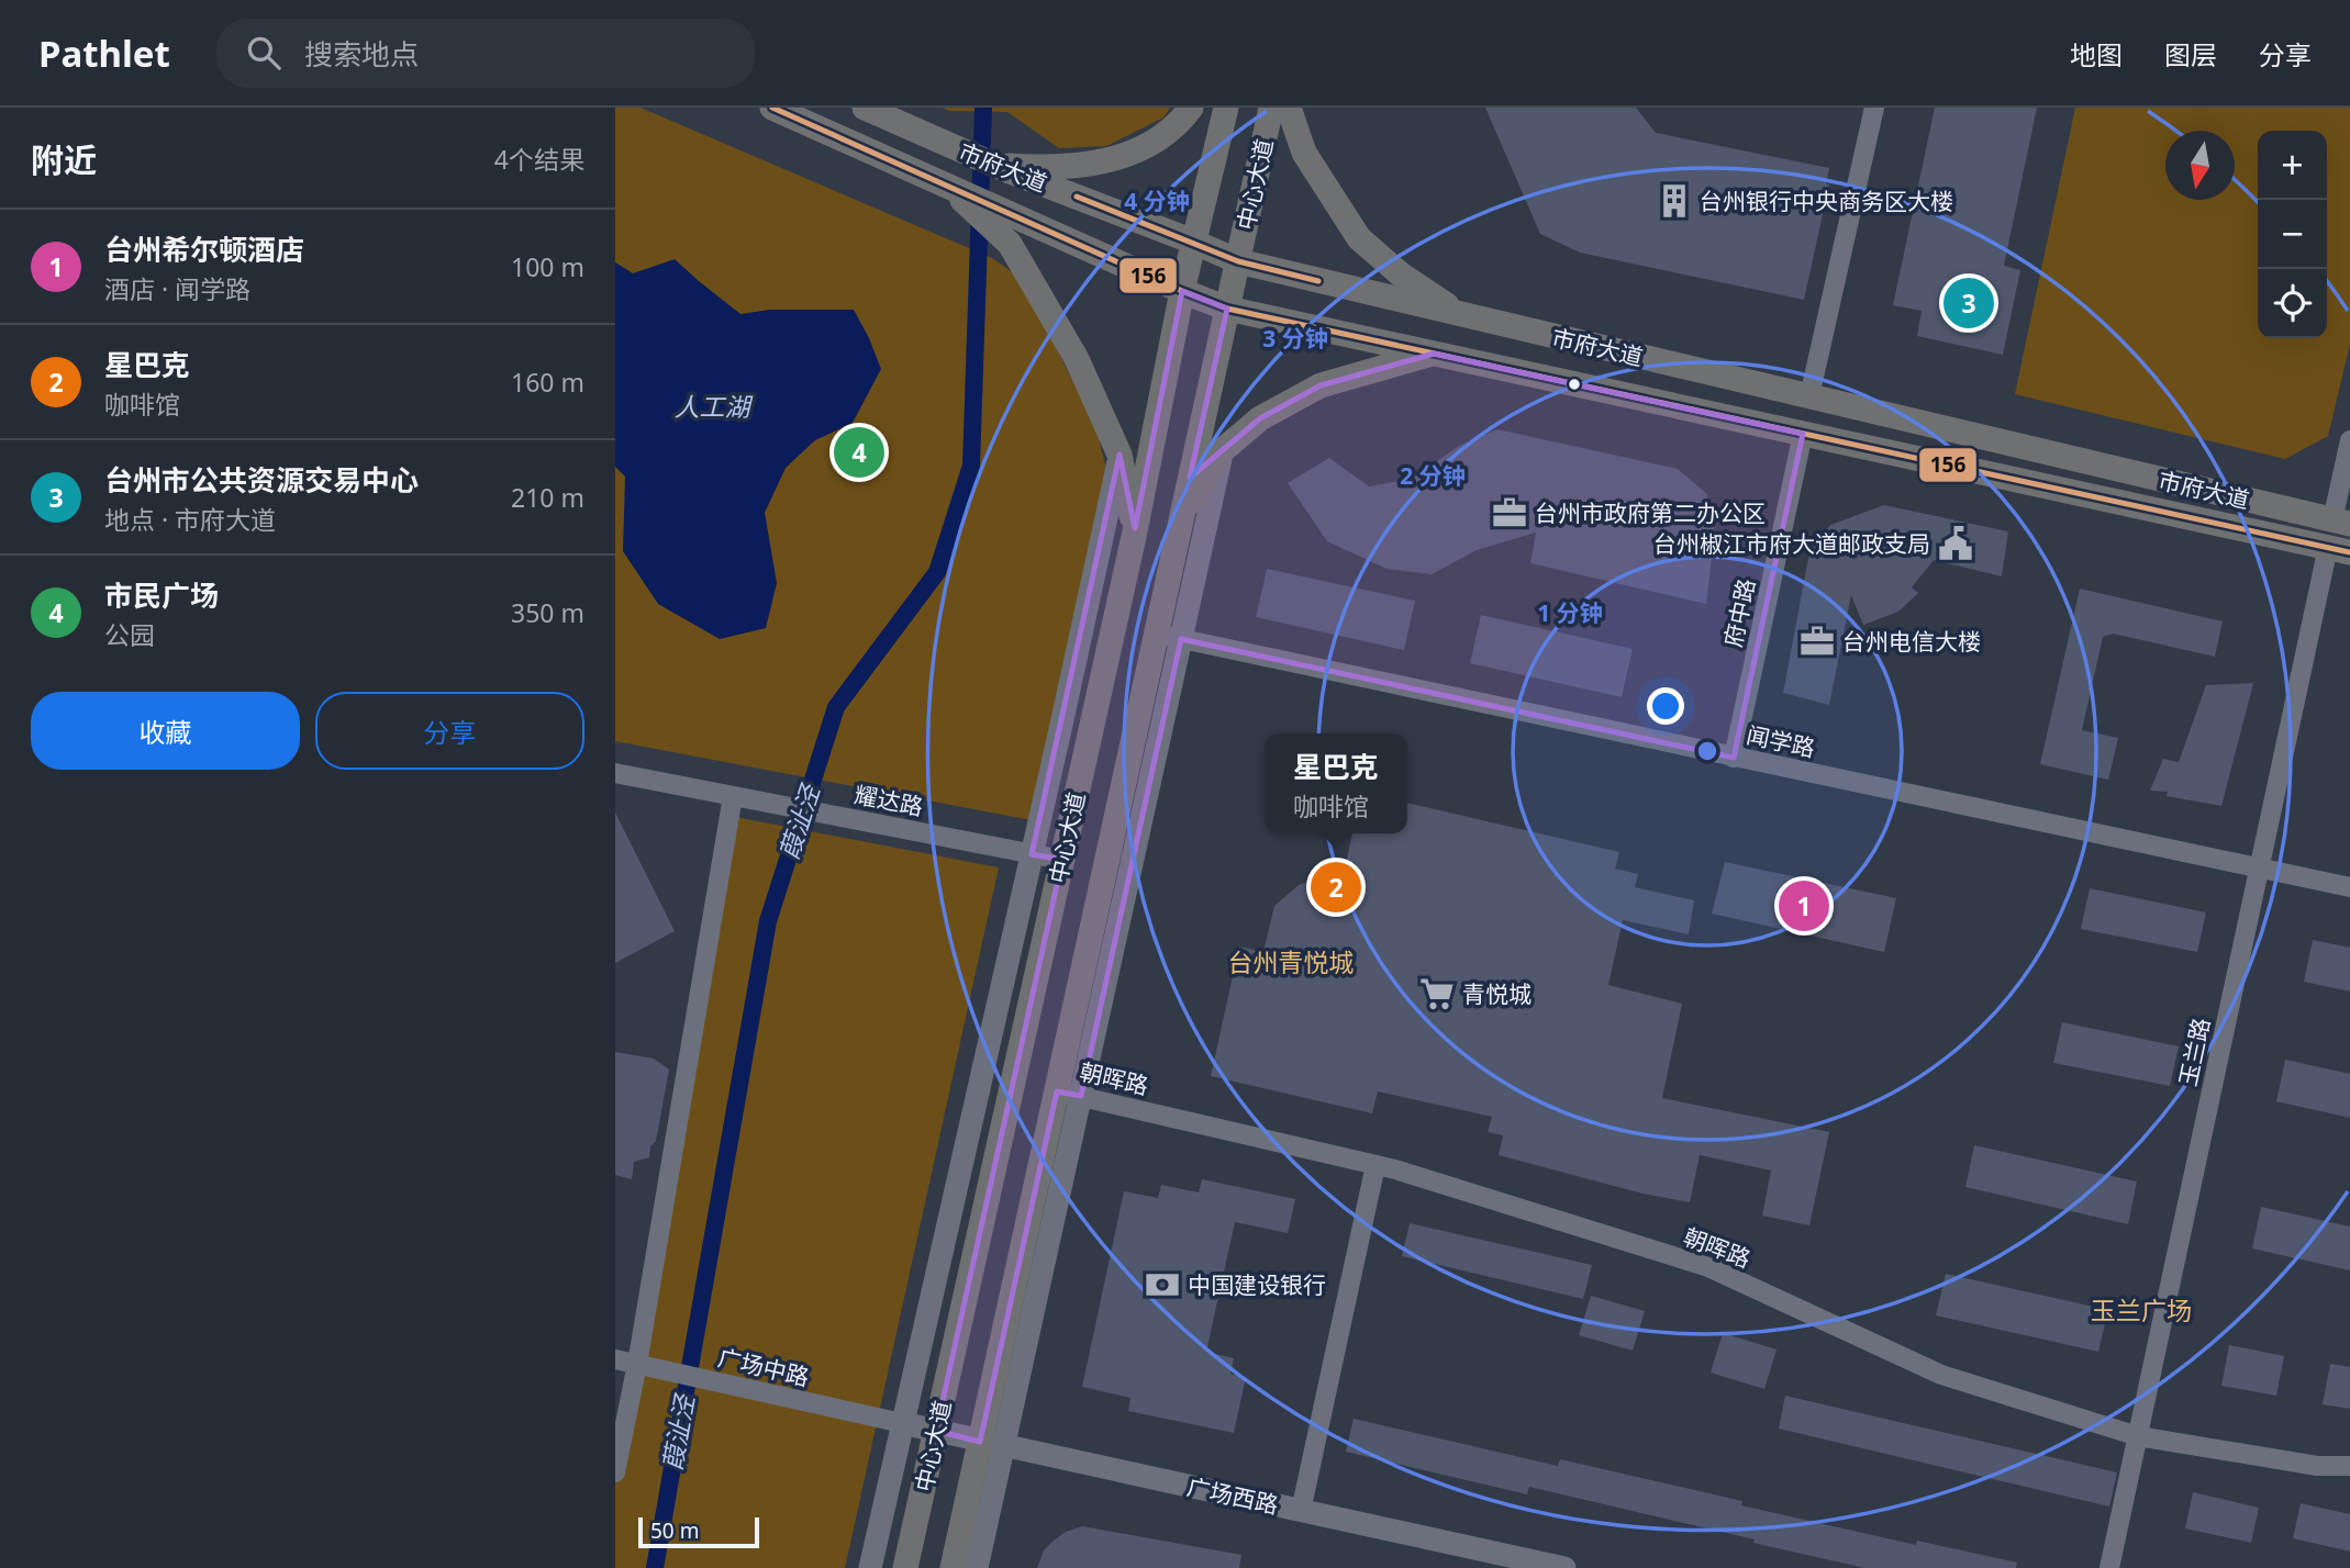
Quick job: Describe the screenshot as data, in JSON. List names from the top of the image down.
{
  "streets": {
    "main road": ["市府大道", "中心大道", "广场西路"],
    "street": [
      "府中路",
      "闻学路",
      "耀达路",
      "玉兰路",
      "朝晖路",
      "广场中路"
    ]
  },
  "crossings": [
    ["市府大道", "中心大道"],
    ["市府大道", "府中路"],
    ["市府大道", "玉兰路"],
    ["中心大道", "闻学路"],
    ["中心大道", "耀达路"],
    ["中心大道", "朝晖路"],
    ["中心大道", "广场西路"],
    ["府中路", "闻学路"],
    ["闻学路", "玉兰路"],
    ["玉兰路", "朝晖路"],
    ["广场中路", "广场西路"]
  ],
  "districts": ["台州青悦城", "玉兰广场"],
  "water": ["人工湖", "葭沚泾"],
  "places": {
    "building": ["台州银行中央商务区大楼"],
    "office": ["台州市政府第二办公区", "台州电信大楼"],
    "public building": ["台州椒江市府大道邮政支局"],
    "supermarket": ["青悦城"],
    "bank": ["中国建设银行"]
  },
  "lines": ["transit line 156"],
  "scale_bar": "50 m",
  "north": "bottom",
  "page": {
    "header": "Pathlet",
    "search": "搜索地点",
    "nav": ["地图", "图层", "分享"],
    "heading": ["附近", "4个结果"],
    "map_buttons": ["+", "−"],
    "list": [
      {
        "mark": "1",
        "name": "台州希尔顿酒店",
        "note": "酒店 · 闻学路",
        "value": "100 m"
      },
      {
        "mark": "2",
        "name": "星巴克",
        "note": "咖啡馆",
        "value": "160 m"
      },
      {
        "mark": "3",
        "name": "台州市公共资源交易中心",
        "note": "地点 · 市府大道",
        "value": "210 m"
      },
      {
        "mark": "4",
        "name": "市民广场",
        "note": "公园",
        "value": "350 m"
      }
    ],
    "pins": [
      "3",
      "4",
      "2",
      "1"
    ],
    "buttons": ["收藏", "分享"],
    "popup": ["星巴克", "咖啡馆"],
    "scale": "50 m"
  },
  "rings": [
    "4 分钟",
    "3 分钟",
    "2 分钟",
    "1 分钟"
  ]
}
